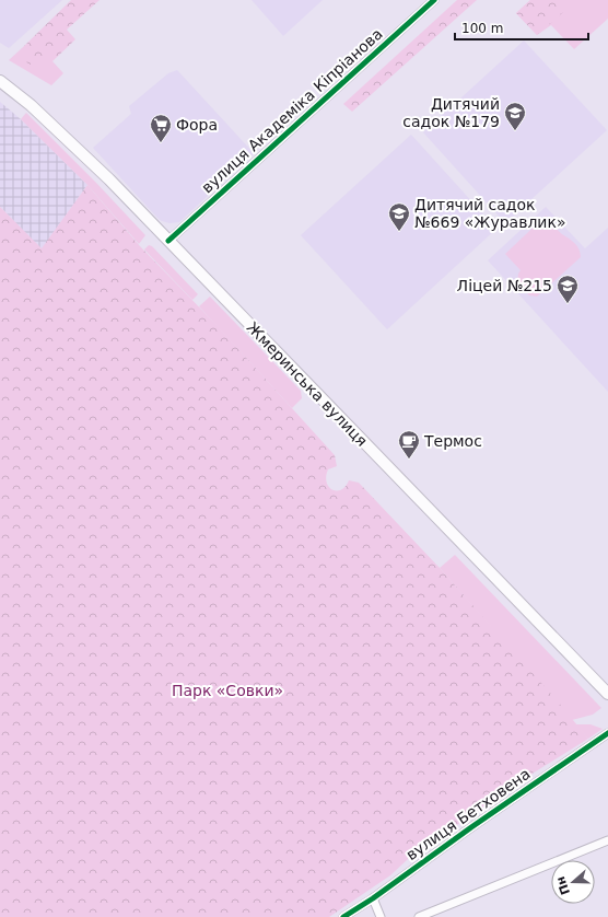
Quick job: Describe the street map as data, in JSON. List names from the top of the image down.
{
  "streets": {
    "main road": ["Жмеринська вулиця"],
    "street": ["вулиця Академіка Кіпріанова", "вулиця Бетховена"]
  },
  "crossings": [
    ["вулиця Академіка Кіпріанова", "Жмеринська вулиця"]
  ],
  "parks": ["Парк «Совки»"],
  "places": {
    "school or university": ["Дитячий садок №179", "Дитячий садок №669 «Журавлик»", "Ліцей №215"],
    "supermarket": ["Фора"],
    "cafe": ["Термос"]
  },
  "scale_bar": "100 m",
  "north": "left"
}
